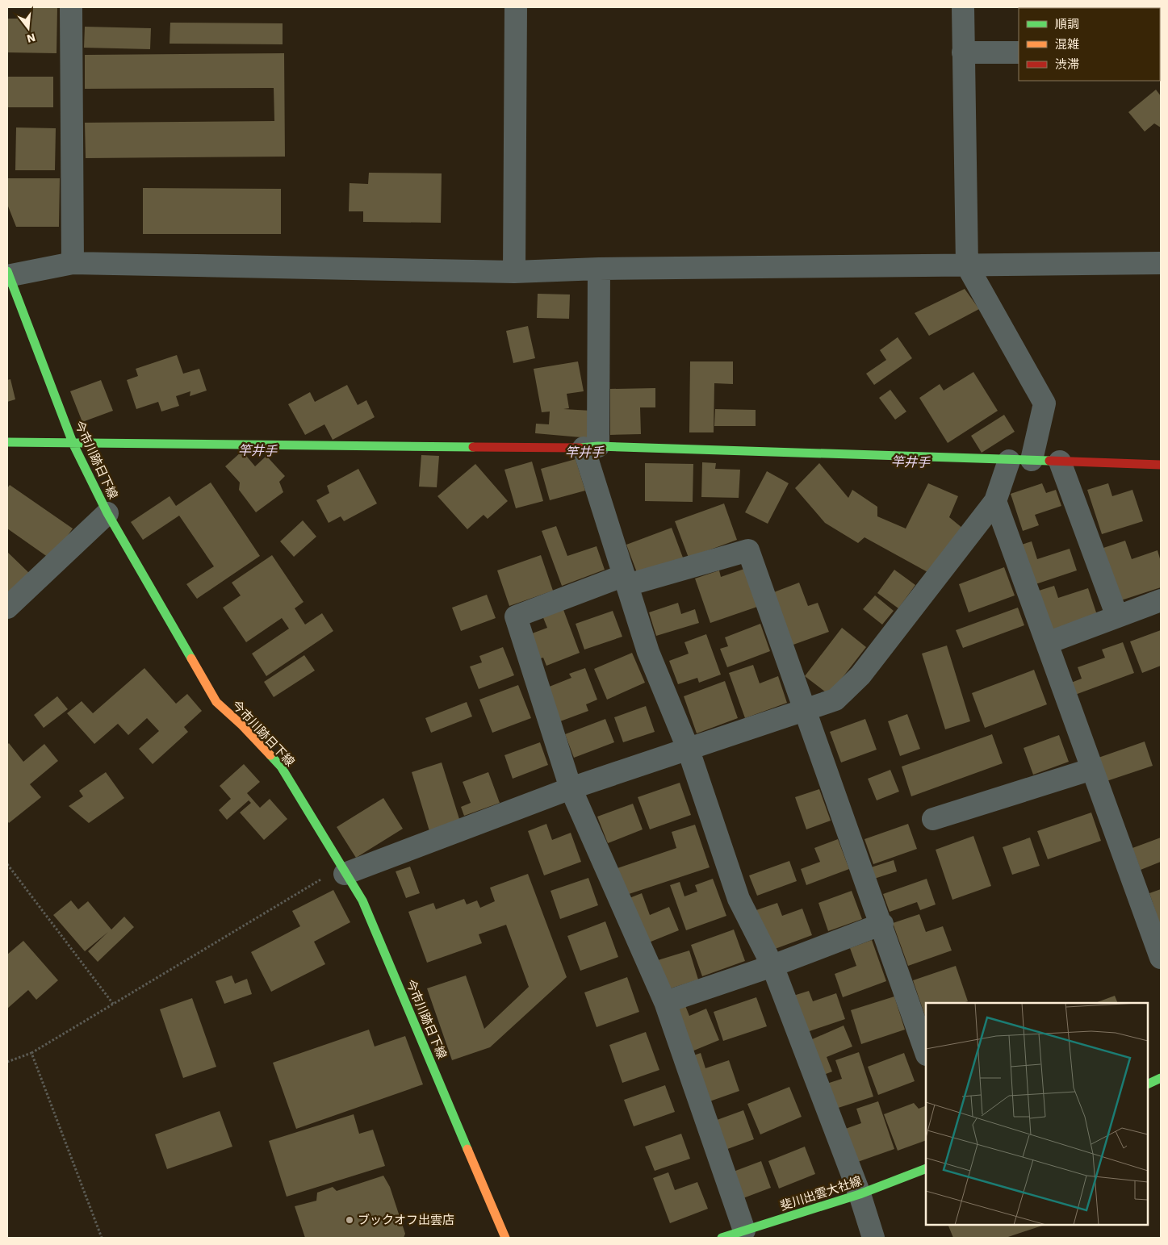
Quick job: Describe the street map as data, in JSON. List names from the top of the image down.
{
  "streets": {
    "street": ["今市川跡日下線", "斐川出雲大社線"]
  },
  "water": ["竿井手"],
  "places": ["ブックオフ出雲店"],
  "legend": ["順調", "混雑", "渋滞"],
  "north": "bottom"
}
